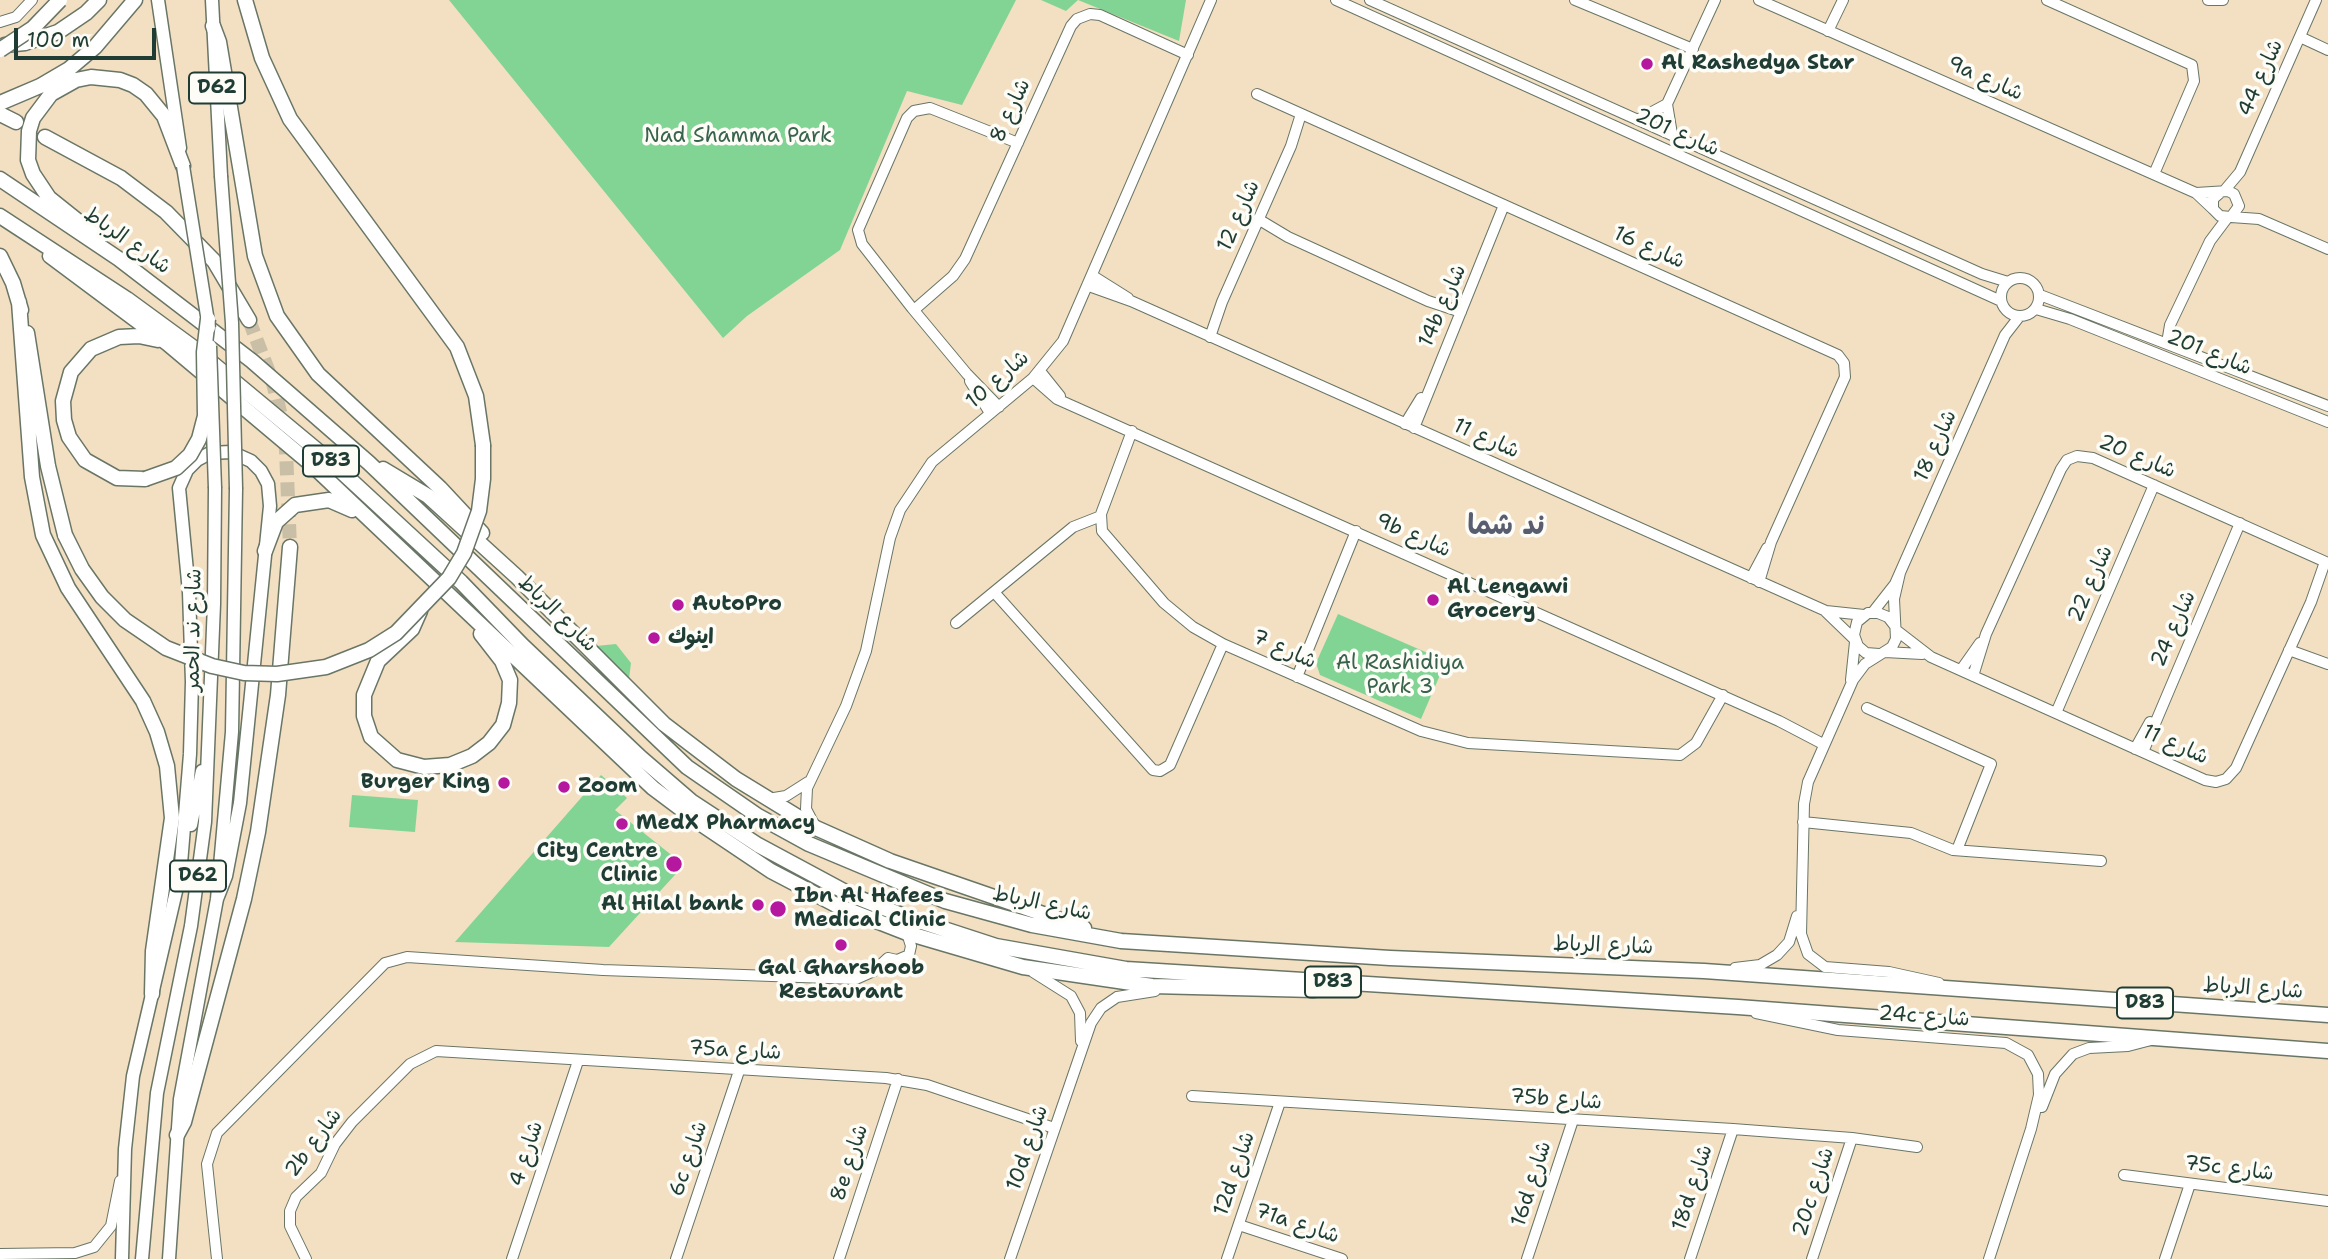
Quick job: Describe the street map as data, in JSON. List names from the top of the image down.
{
  "streets": {
    "highway": ["شارع الرباط", "D83"],
    "main road": ["D62", "شارع ند الحمر"],
    "street": [
      "شارع 44",
      "9a شارع",
      "شارع 8",
      "شارع 201",
      "شارع 12",
      "شارع 16",
      "14b شارع",
      "شارع 10",
      "شارع 11",
      "شارع 18",
      "شارع 20",
      "9b شارع",
      "شارع 22",
      "شارع 24",
      "شارع 7",
      "24c شارع",
      "75a شارع",
      "75b شارع",
      "2b شارع",
      "10d شارع",
      "شارع 4",
      "6c شارع",
      "8e شارع",
      "75c شارع",
      "12d شارع",
      "16d شارع",
      "18d شارع",
      "20c شارع",
      "71a شارع"
    ]
  },
  "crossings": [
    ["شارع 44", "9a شارع"],
    ["شارع 8", "شارع 10"],
    ["شارع 201", "شارع 18"],
    ["شارع 12", "شارع 16"],
    ["شارع 12", "شارع 11"],
    ["شارع 16", "14b شارع"],
    ["شارع 16", "شارع 11"],
    ["14b شارع", "شارع 11"],
    ["شارع 10", "شارع 11"],
    ["شارع 10", "9b شارع"],
    ["شارع 11", "شارع 18"],
    ["شارع 11", "شارع 20"],
    ["شارع 11", "شارع 22"],
    ["شارع 11", "شارع 24"],
    ["شارع 20", "شارع 22"],
    ["شارع 20", "شارع 24"],
    ["D83", "24c شارع"],
    ["9b شارع", "شارع 7"],
    ["75a شارع", "2b شارع"],
    ["75a شارع", "10d شارع"],
    ["75a شارع", "شارع 4"],
    ["75a شارع", "6c شارع"],
    ["75a شارع", "8e شارع"],
    ["75b شارع", "12d شارع"],
    ["75b شارع", "16d شارع"],
    ["75b شارع", "18d شارع"],
    ["75b شارع", "20c شارع"],
    ["12d شارع", "71a شارع"]
  ],
  "districts": ["ند شما"],
  "parks": ["Nad Shamma Park", "Al Rashidiya Park 3"],
  "places": [
    "Al Rashedya Star",
    "Al Lengawi Grocery",
    "AutoPro",
    "اينوك",
    "Burger King",
    "Zoom",
    "MedX Pharmacy",
    "City Centre Clinic",
    "Al Hilal bank",
    "Ibn Al Hafees Medical Clinic",
    "Gal Gharshoob Restaurant"
  ],
  "scale_bar": "100 m"
}
